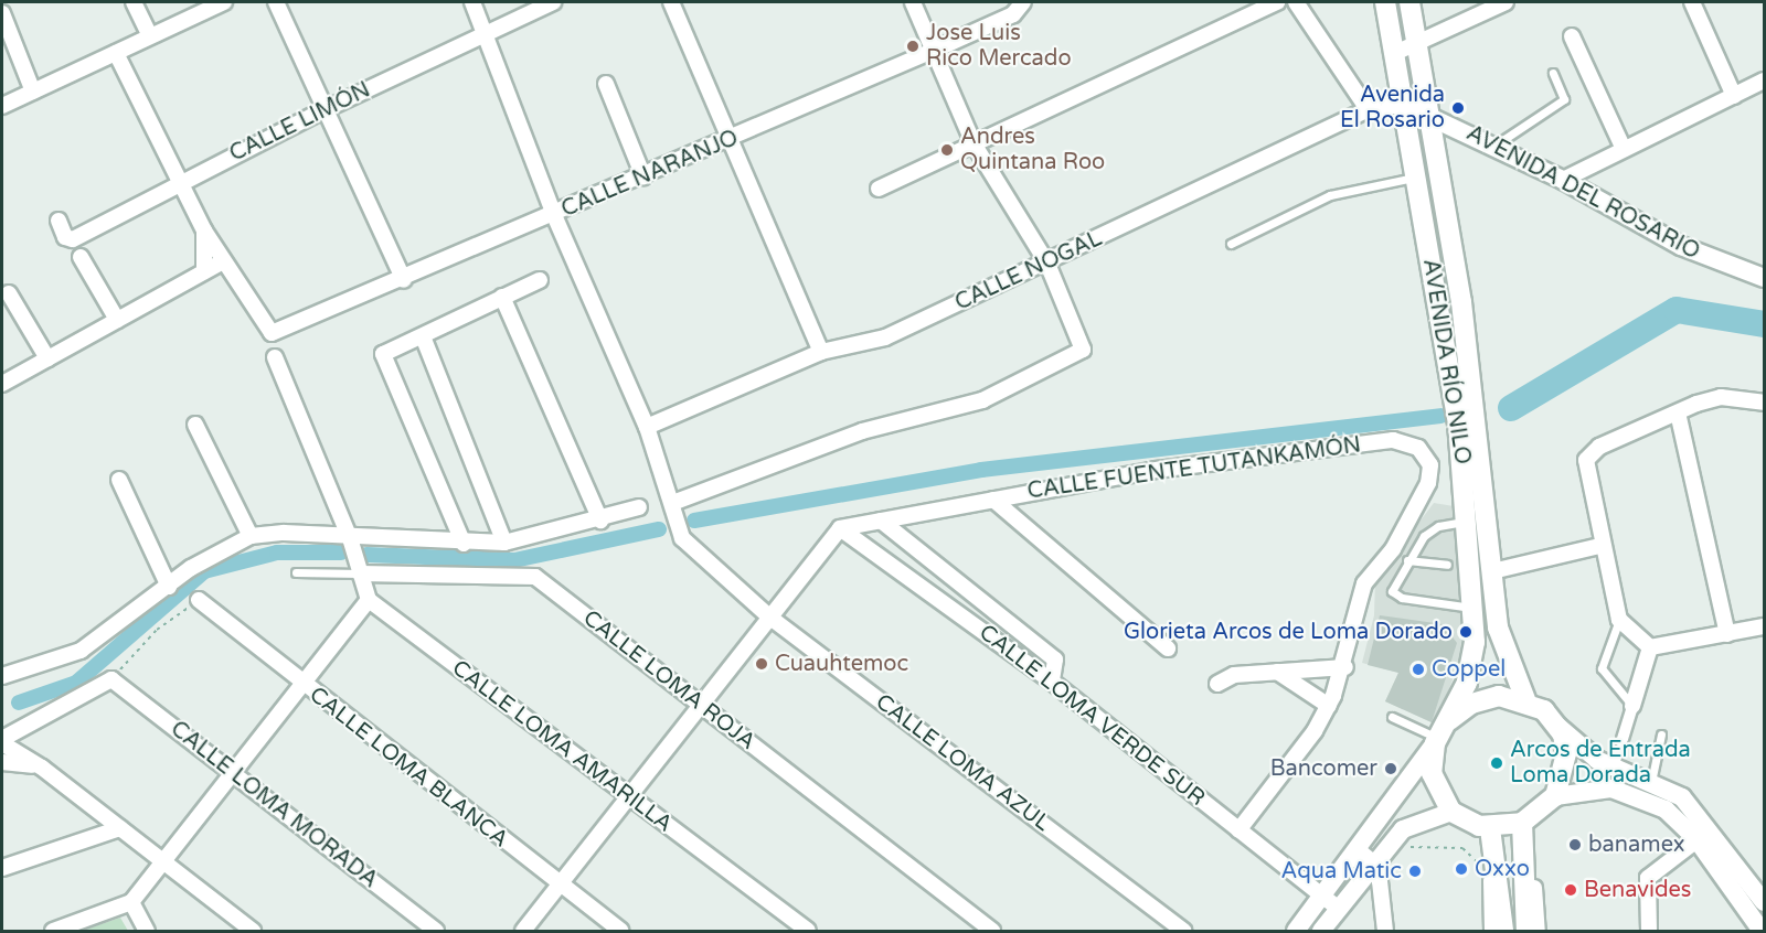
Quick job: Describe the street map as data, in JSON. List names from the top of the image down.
{
  "streets": {
    "main road": ["AVENIDA RÍO NILO"],
    "street": [
      "CALLE LIMÓN",
      "CALLE NARANJO",
      "AVENIDA DEL ROSARIO",
      "CALLE NOGAL",
      "CALLE FUENTE TUTANKAMÓN",
      "CALLE LOMA ROJA",
      "CALLE LOMA VERDE SUR",
      "CALLE LOMA AMARILLA",
      "CALLE LOMA AZUL",
      "CALLE LOMA BLANCA",
      "CALLE LOMA MORADA"
    ]
  },
  "crossings": [
    ["CALLE LIMÓN", "CALLE LOMA AZUL"],
    ["CALLE NARANJO", "CALLE LOMA AZUL"],
    ["AVENIDA DEL ROSARIO", "CALLE NOGAL"],
    ["AVENIDA DEL ROSARIO", "AVENIDA RÍO NILO"],
    ["CALLE NOGAL", "AVENIDA RÍO NILO"],
    ["CALLE NOGAL", "CALLE LOMA AZUL"],
    ["CALLE FUENTE TUTANKAMÓN", "CALLE LOMA VERDE SUR"]
  ],
  "places": [
    "Jose Luis Rico Mercado",
    "Avenida El Rosario",
    "Andres Quintana Roo",
    "Glorieta Arcos de Loma Dorado",
    "Cuauhtemoc",
    "Coppel",
    "Arcos de Entrada Loma Dorada",
    "Bancomer",
    "banamex",
    "Oxxo",
    "Aqua Matic",
    "Benavides"
  ]
}
